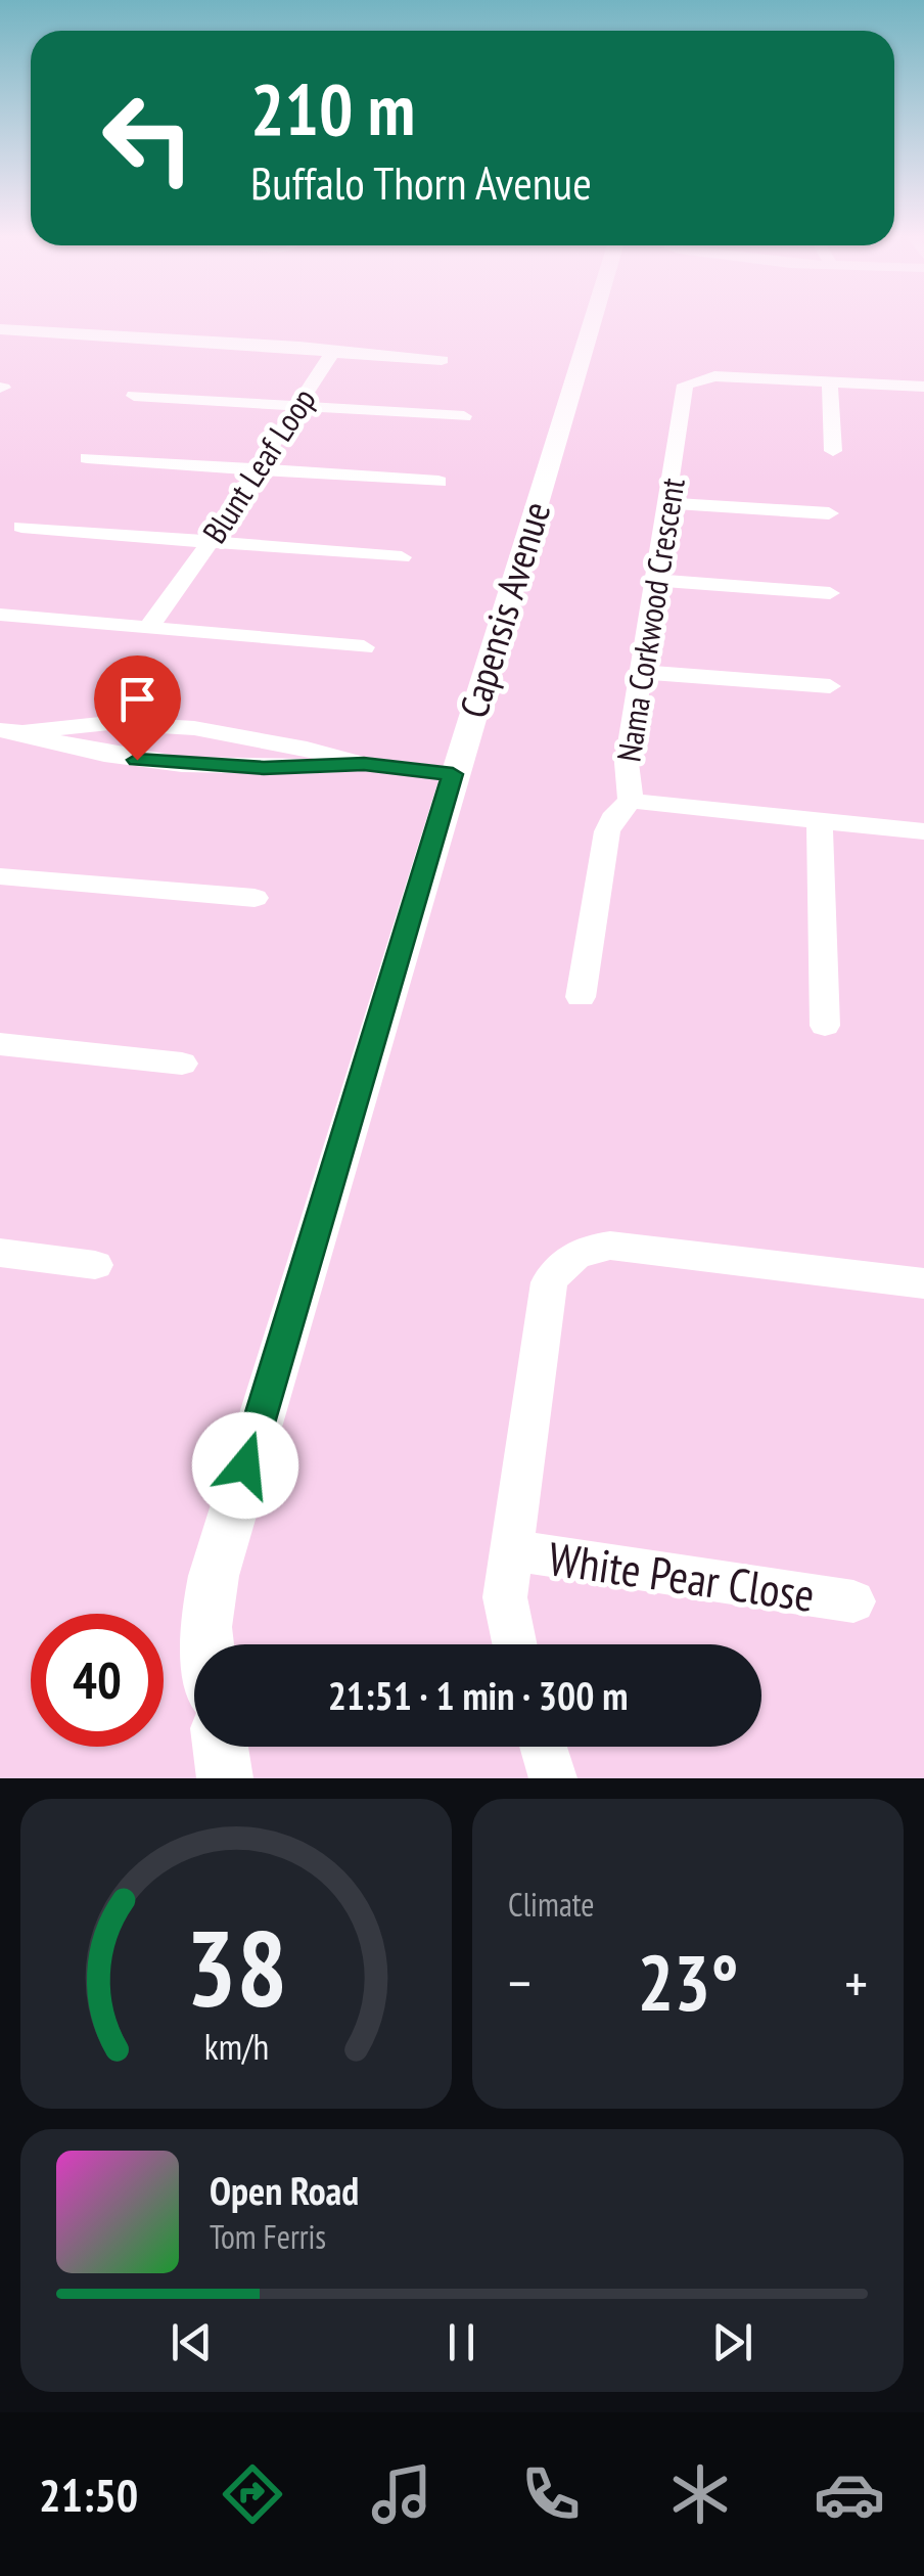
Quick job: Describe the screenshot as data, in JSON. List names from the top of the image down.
{
  "streets": {
    "street": [
      "Blunt Leaf Loop",
      "Capensis Avenue",
      "Nama Corkwood Crescent",
      "White Pear Close"
    ]
  },
  "page": {
    "turn": ["210 m", "Buffalo Thorn Avenue"],
    "limit": "40",
    "trip": "21:51 · 1 min · 300 m",
    "tile": "Climate",
    "heat": ["−", "23°", "+"],
    "song": ["Open Road", "Tom Ferris"],
    "tabs": "21:50",
    "gauge": ["38", "km/h"]
  }
}
